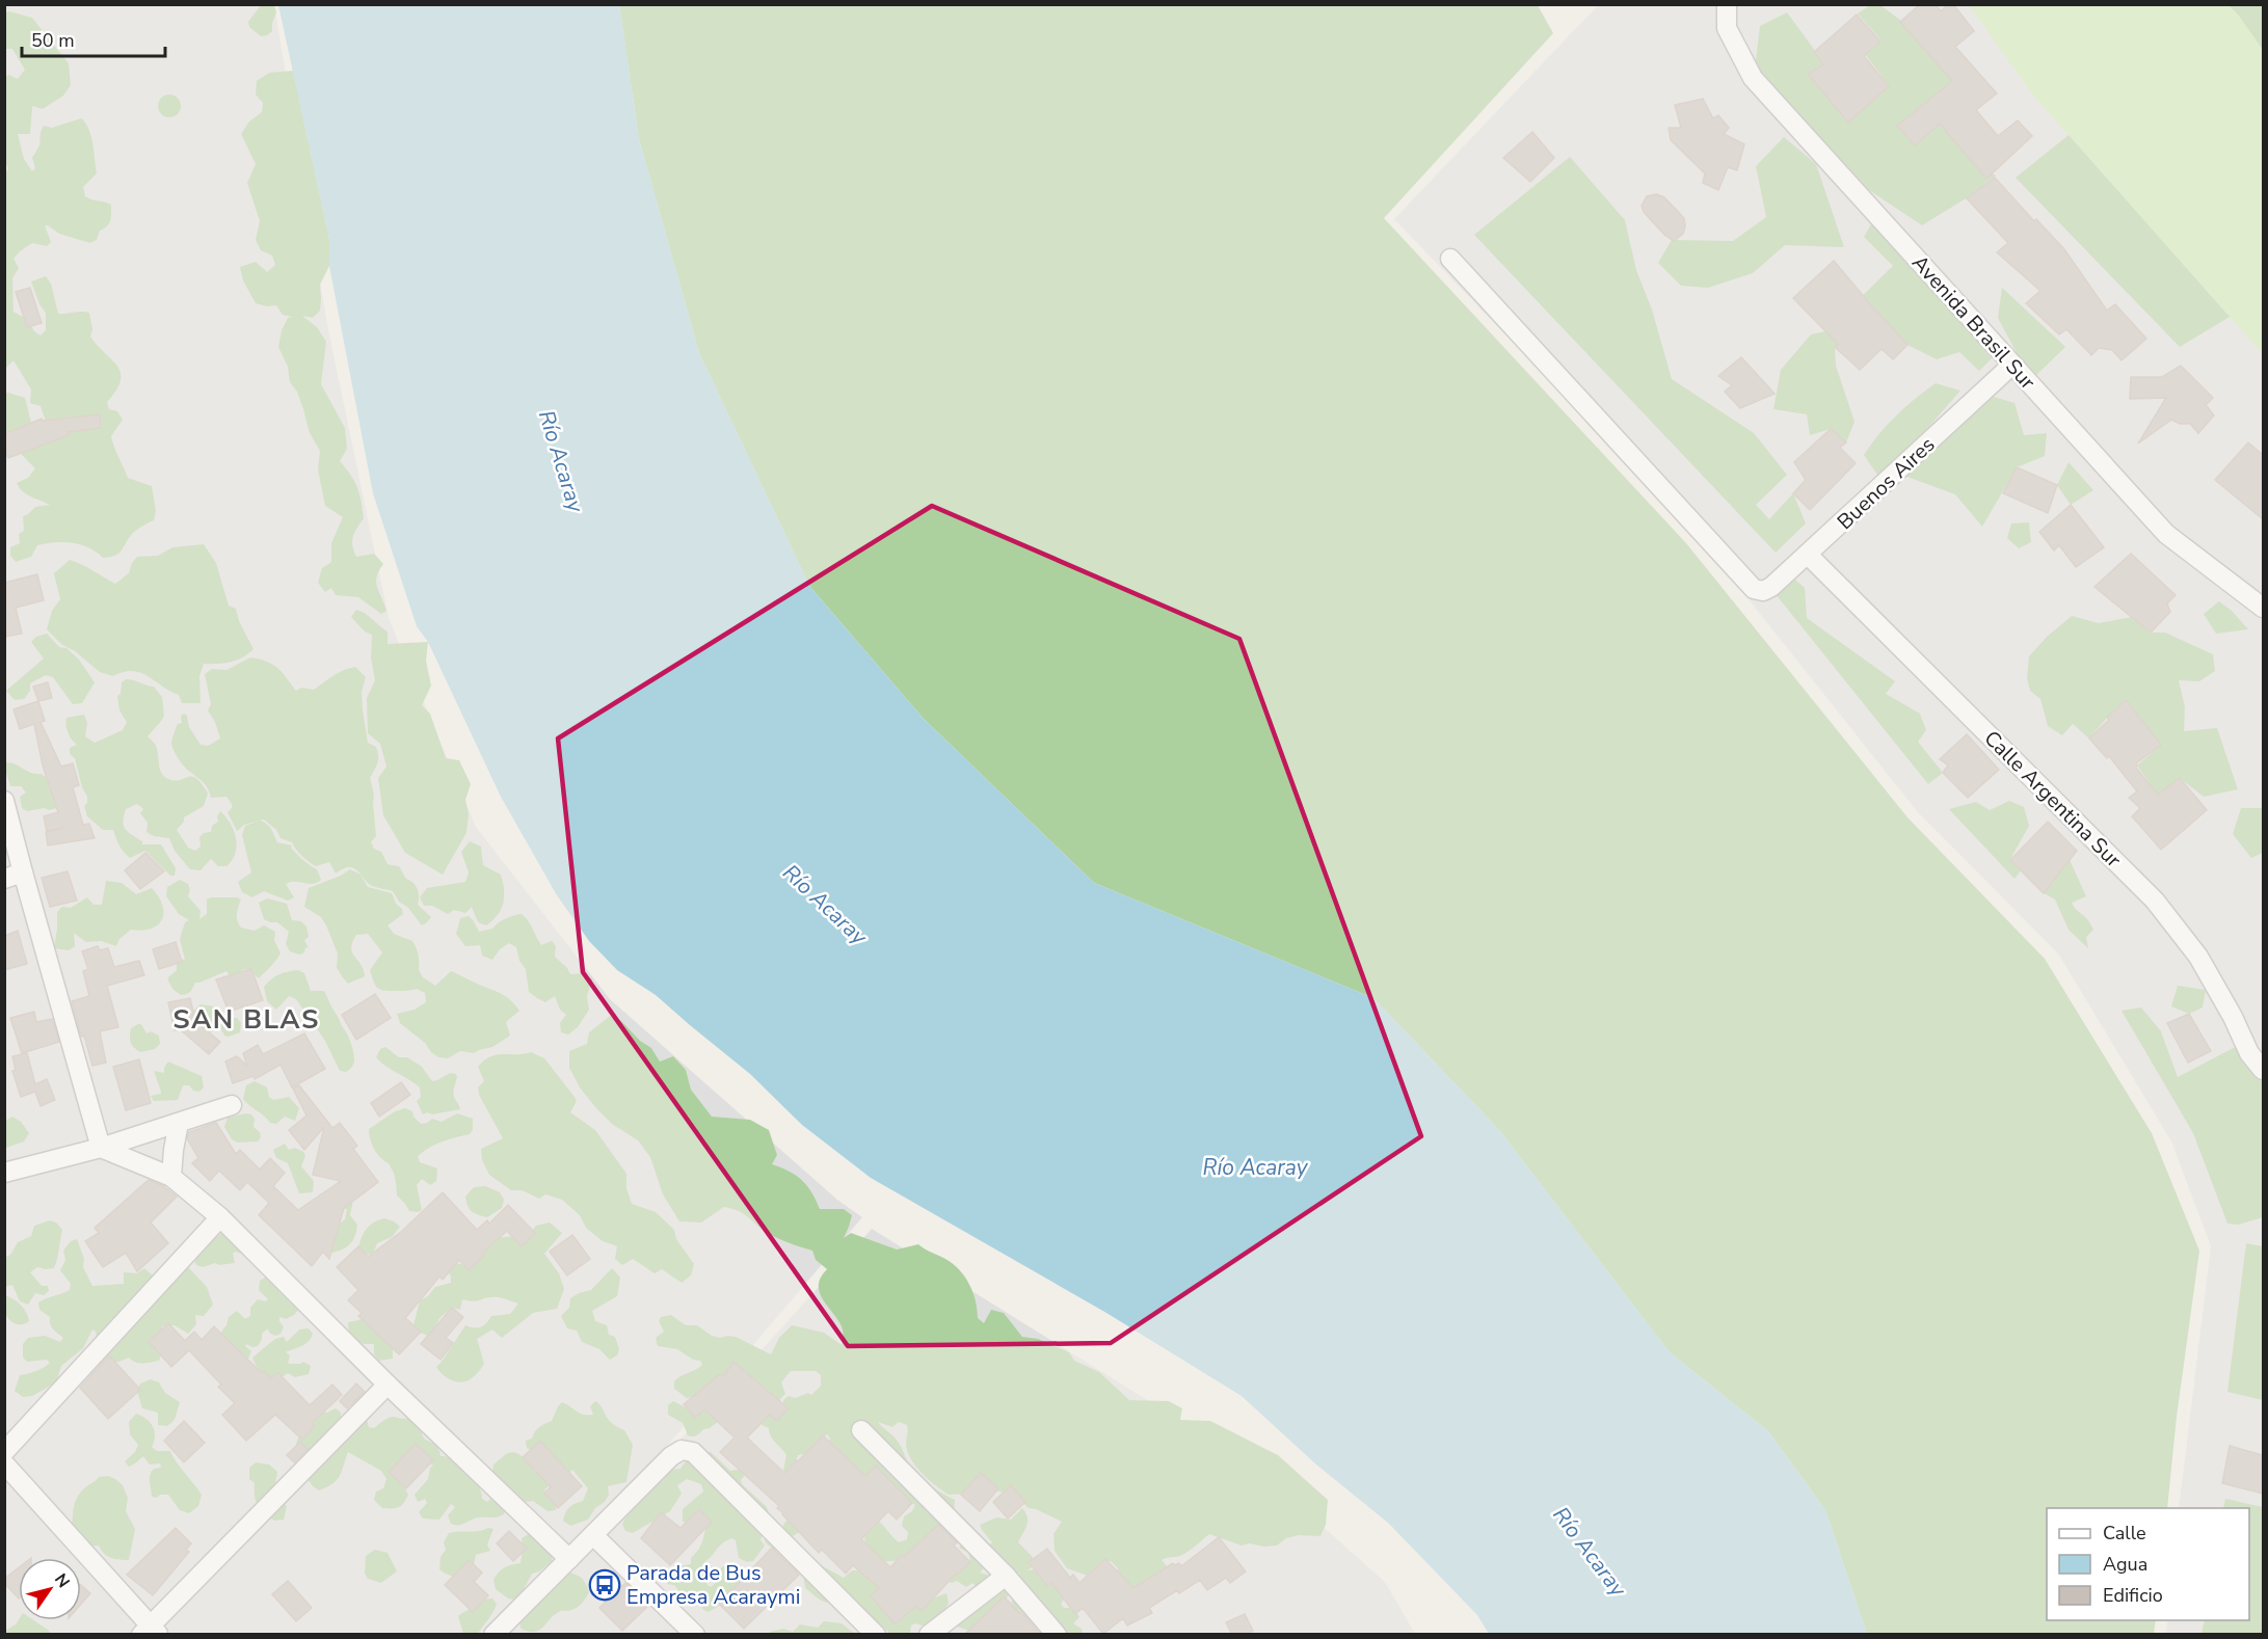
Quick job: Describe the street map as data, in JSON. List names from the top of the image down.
{
  "streets": {
    "street": ["Avenida Brasil Sur", "Buenos Aires", "Calle Argentina Sur"]
  },
  "crossings": [
    ["Avenida Brasil Sur", "Buenos Aires"],
    ["Buenos Aires", "Calle Argentina Sur"]
  ],
  "districts": ["SAN BLAS"],
  "water": ["Río Acaray"],
  "places": {
    "bus stop": ["Parada de Bus Empresa Acaraymi"]
  },
  "legend": ["Calle", "Agua", "Edificio"],
  "scale_bar": "50 m",
  "north": "top right"
}
